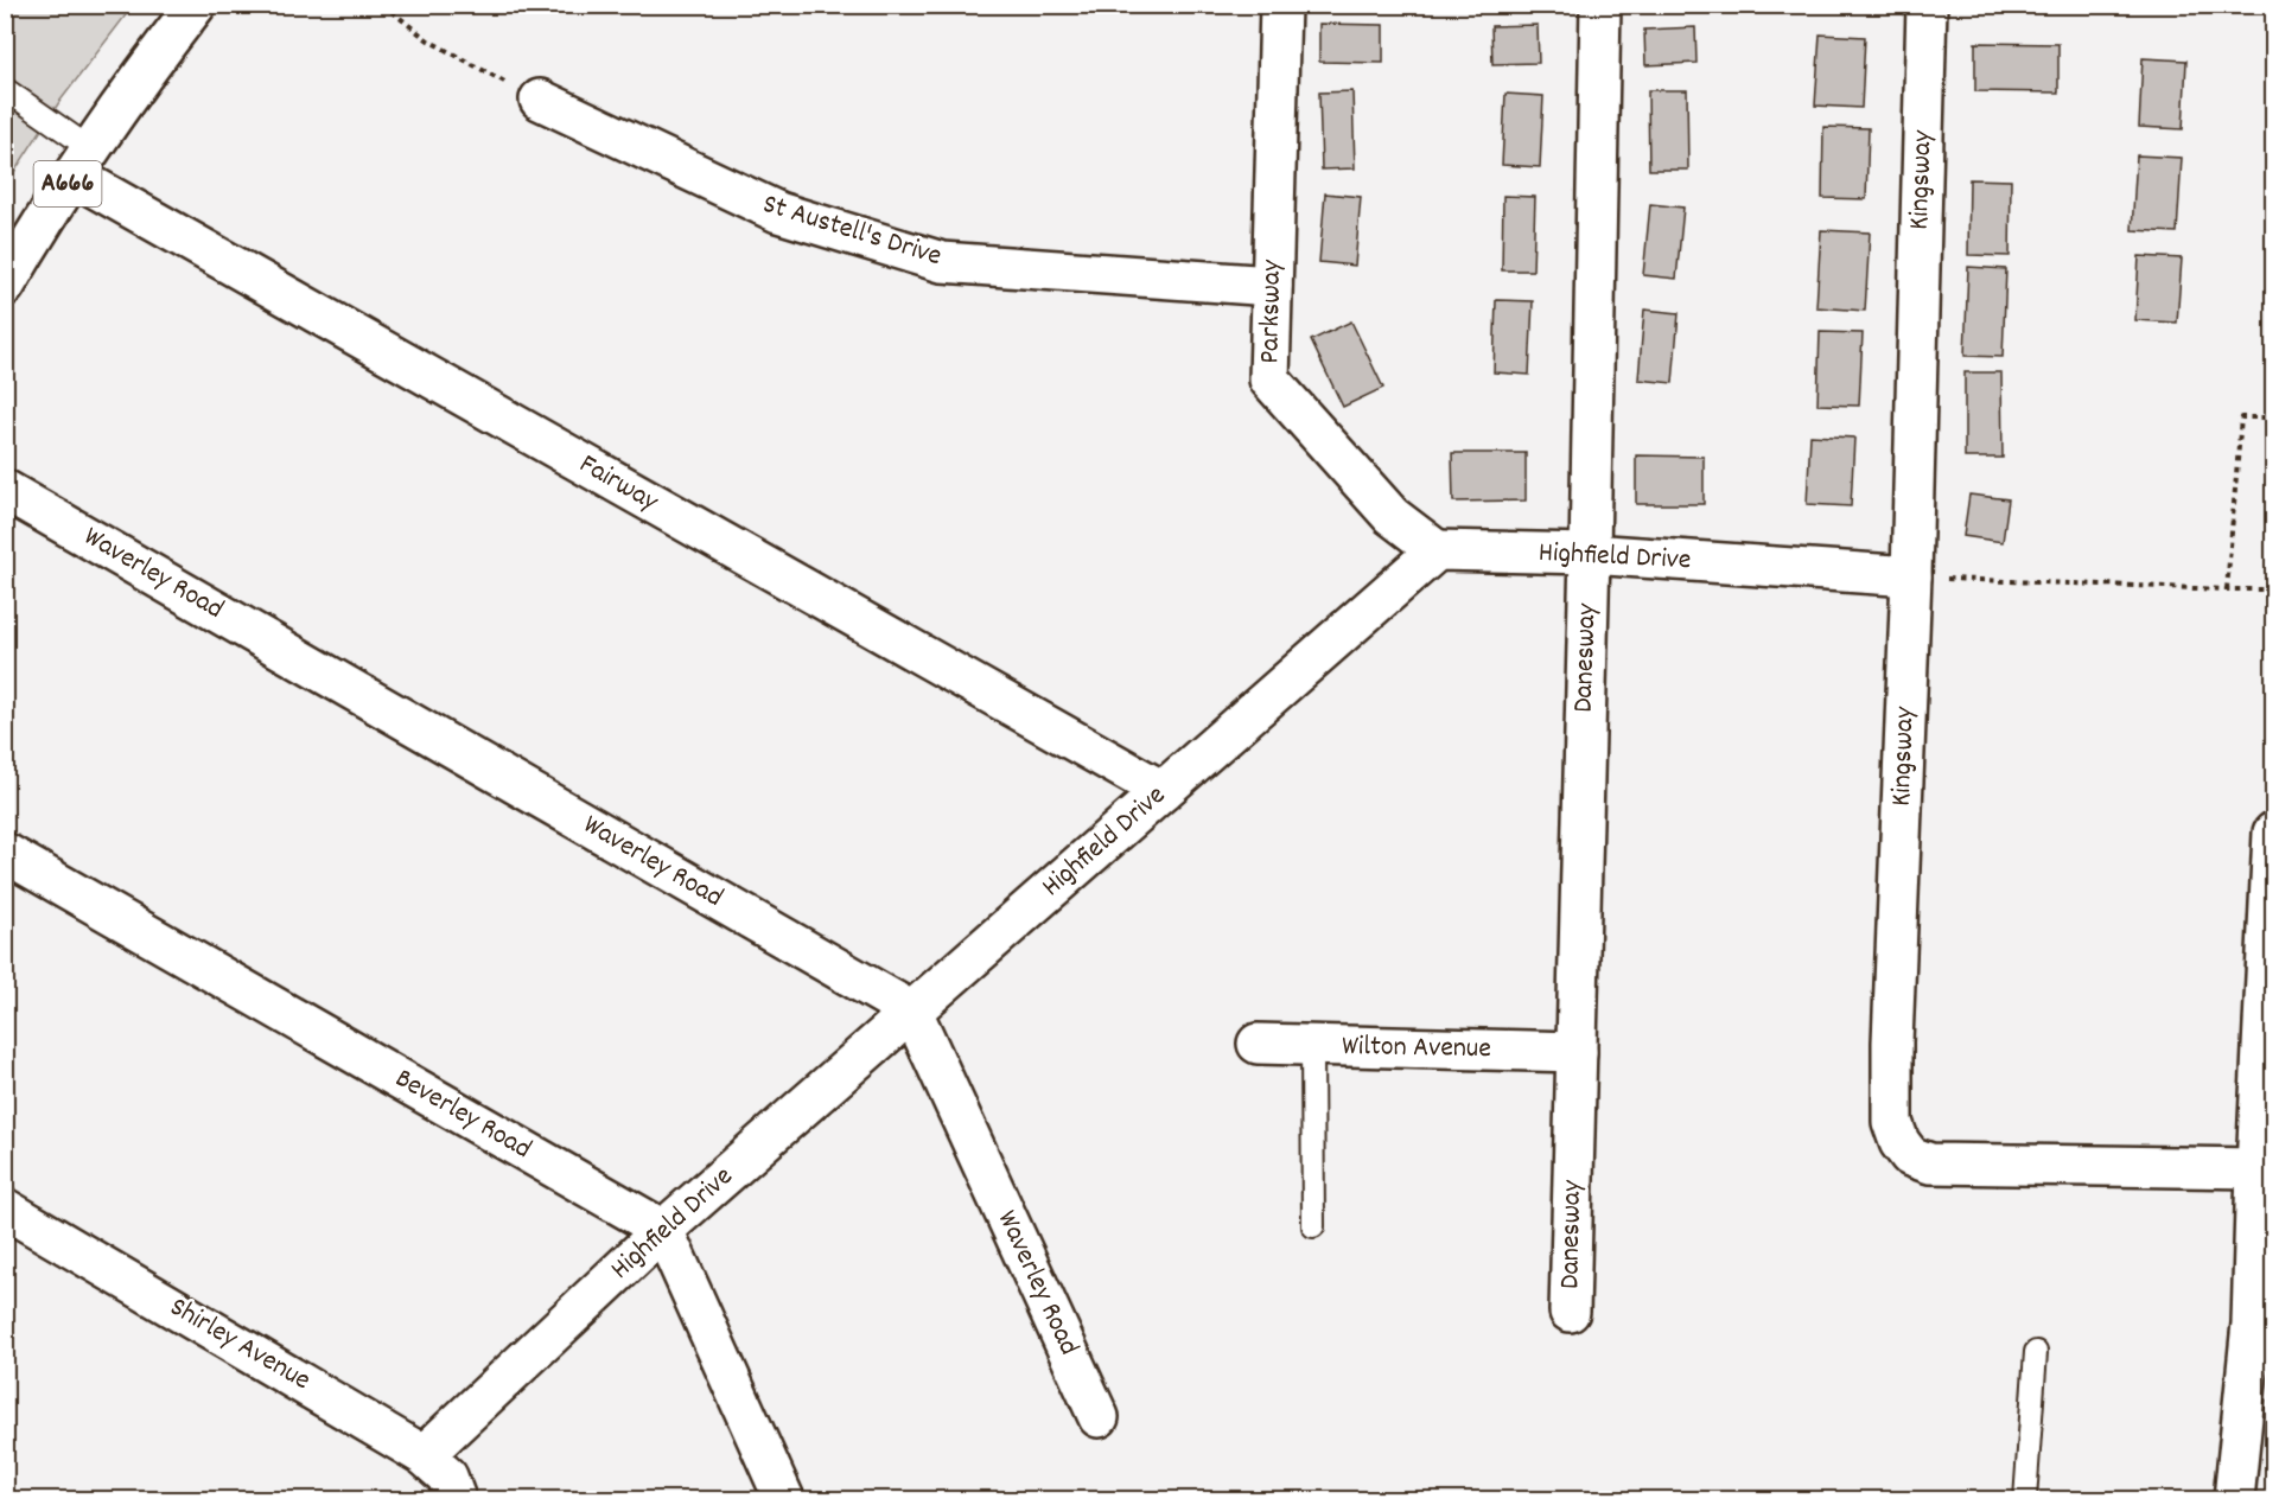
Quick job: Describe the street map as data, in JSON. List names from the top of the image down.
{
  "streets": {
    "street": [
      "Kingsway",
      "A666",
      "St Austell's Drive",
      "Parksway",
      "Fairway",
      "Highfield Drive",
      "Waverley Road",
      "Danesway",
      "Wilton Avenue",
      "Beverley Road",
      "Shirley Avenue"
    ]
  },
  "crossings": [
    ["Kingsway", "Highfield Drive"],
    ["A666", "Fairway"],
    ["St Austell's Drive", "Parksway"],
    ["Parksway", "Highfield Drive"],
    ["Fairway", "Highfield Drive"],
    ["Highfield Drive", "Waverley Road"],
    ["Highfield Drive", "Danesway"],
    ["Highfield Drive", "Beverley Road"],
    ["Highfield Drive", "Shirley Avenue"],
    ["Danesway", "Wilton Avenue"]
  ]
}
